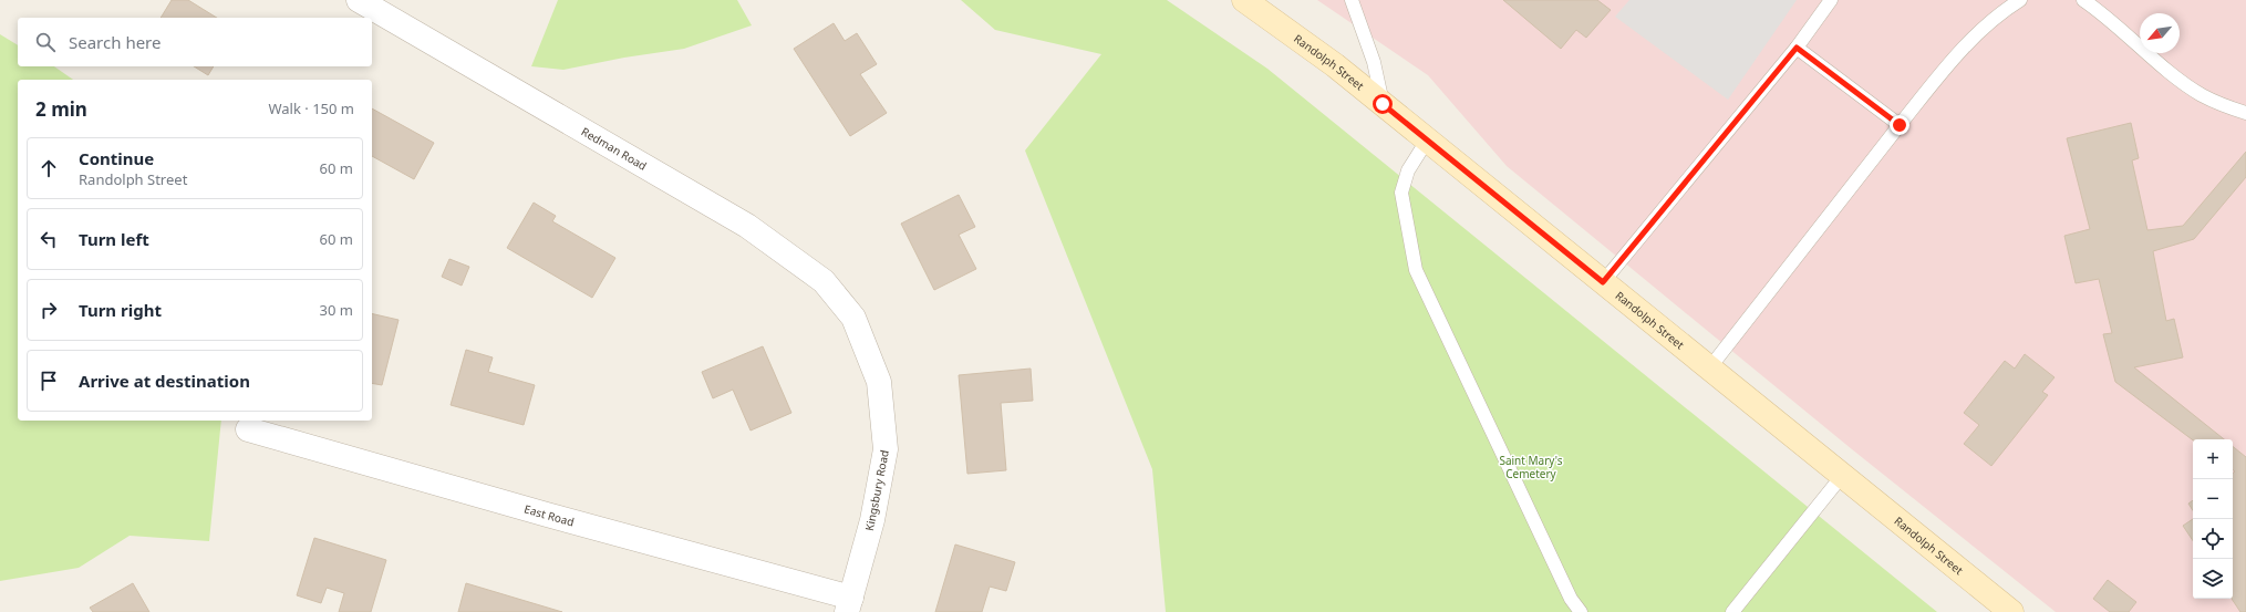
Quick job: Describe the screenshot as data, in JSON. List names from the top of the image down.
{
  "streets": {
    "main road": ["Randolph Street"],
    "street": ["Redman Road", "Kingsbury Road", "East Road"]
  },
  "crossings": [
    ["Redman Road", "Kingsbury Road"],
    ["Kingsbury Road", "East Road"]
  ],
  "parks": ["Saint Mary's Cemetery"],
  "north": "bottom left",
  "page": {
    "search": "Search here",
    "heading": ["2 min", "Walk · 150 m"],
    "list": [
      ["Continue", "Randolph Street", "60 m"],
      ["Turn left", "60 m"],
      ["Turn right", "30 m"],
      "Arrive at destination"
    ],
    "map_buttons": ["+", "−"]
  }
}
